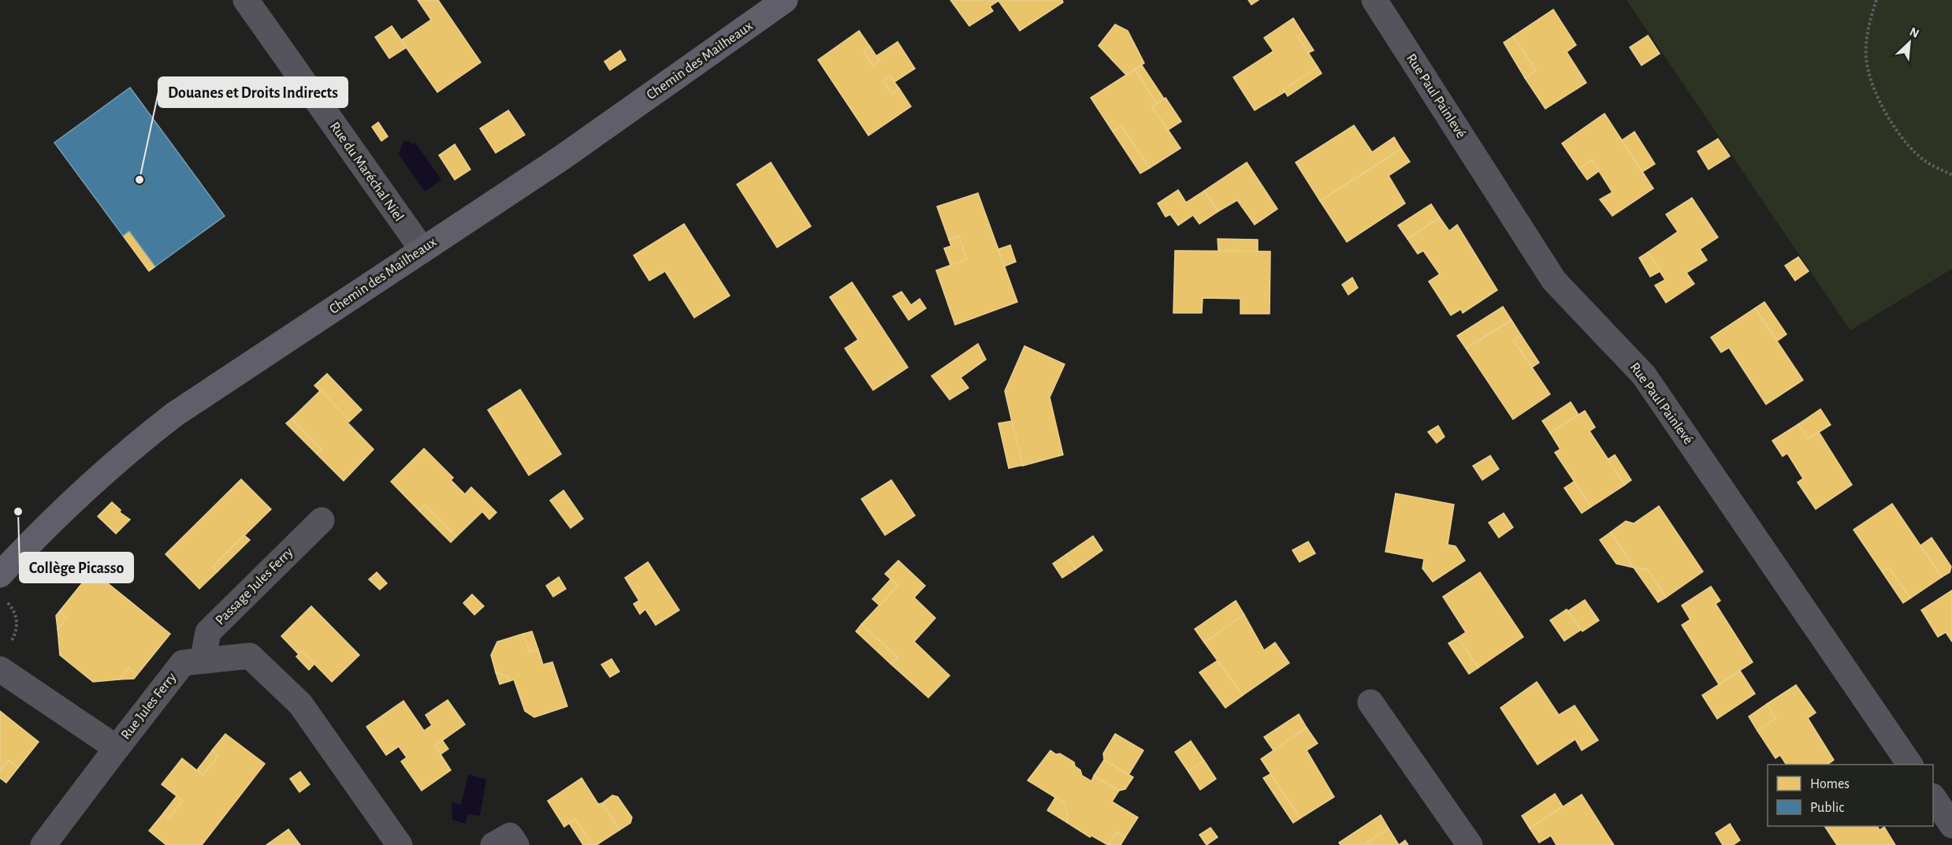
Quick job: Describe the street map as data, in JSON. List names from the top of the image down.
{
  "streets": {
    "street": [
      "Chemin des Mailheaux",
      "Rue Paul Painlevé",
      "Rue du Maréchal Niel",
      "Passage Jules Ferry",
      "Rue Jules Ferry"
    ]
  },
  "crossings": [
    ["Chemin des Mailheaux", "Rue du Maréchal Niel"],
    ["Passage Jules Ferry", "Rue Jules Ferry"]
  ],
  "places": ["Douanes et Droits Indirects", "Collège Picasso"],
  "legend": ["Homes", "Public"],
  "north": "top right"
}
